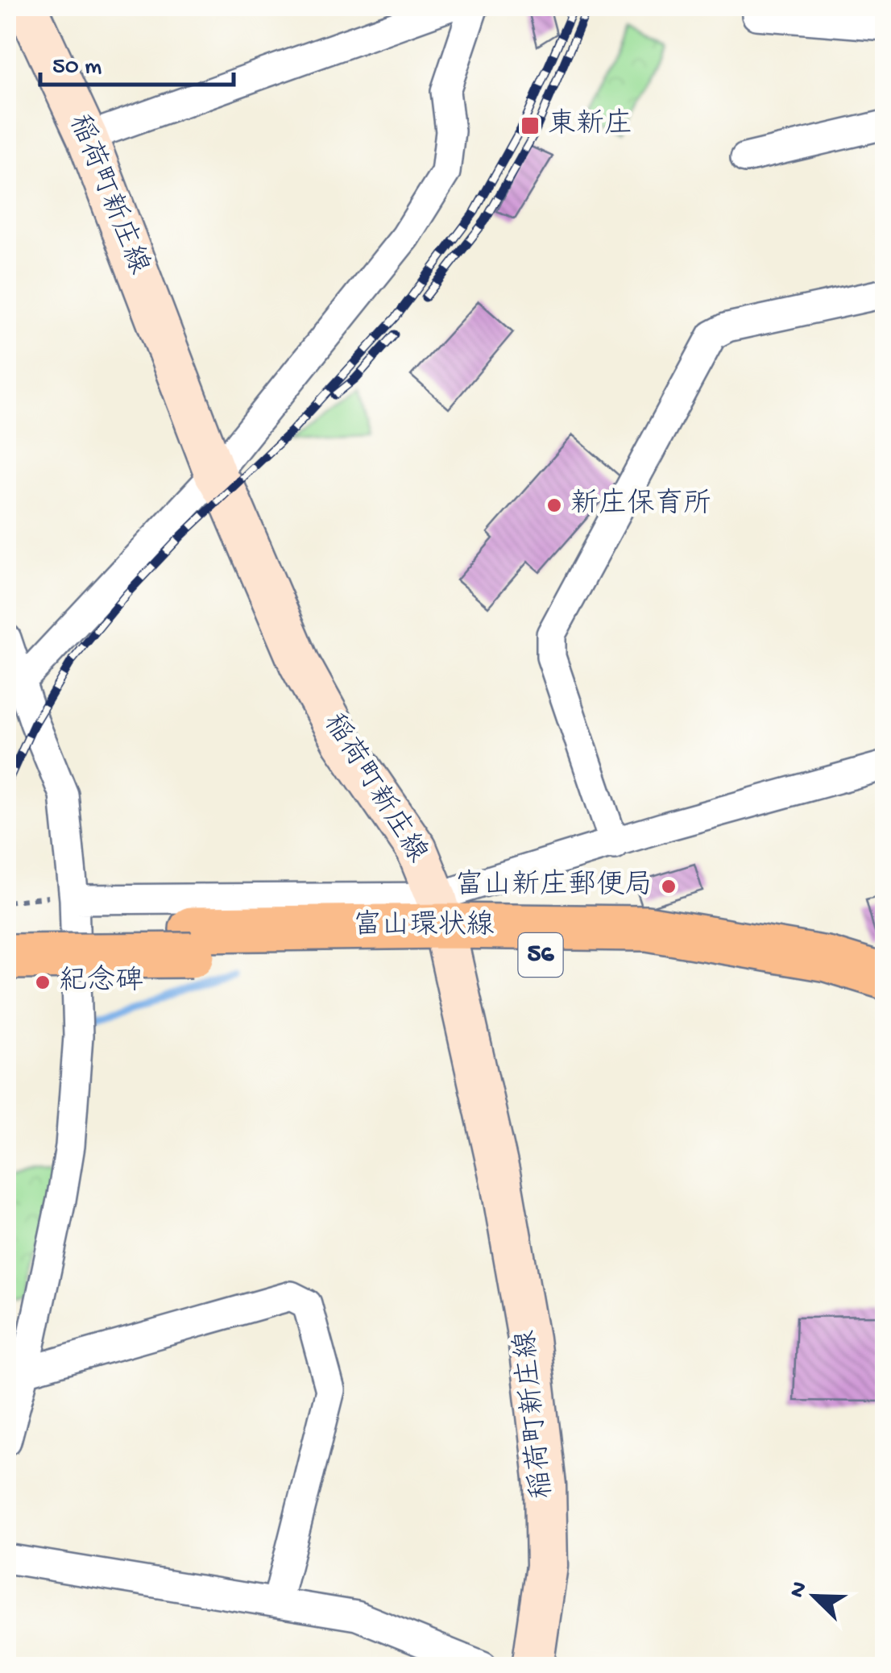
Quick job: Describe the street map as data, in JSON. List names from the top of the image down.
{
  "streets": {
    "main road": ["稲荷町新庄線", "富山環状線", "56"]
  },
  "crossings": [
    ["稲荷町新庄線", "富山環状線"]
  ],
  "places": {
    "transit": ["東新庄"],
    "other": ["新庄保育所", "富山新庄郵便局", "紀念碑"]
  },
  "scale_bar": "50 m",
  "north": "top left"
}
